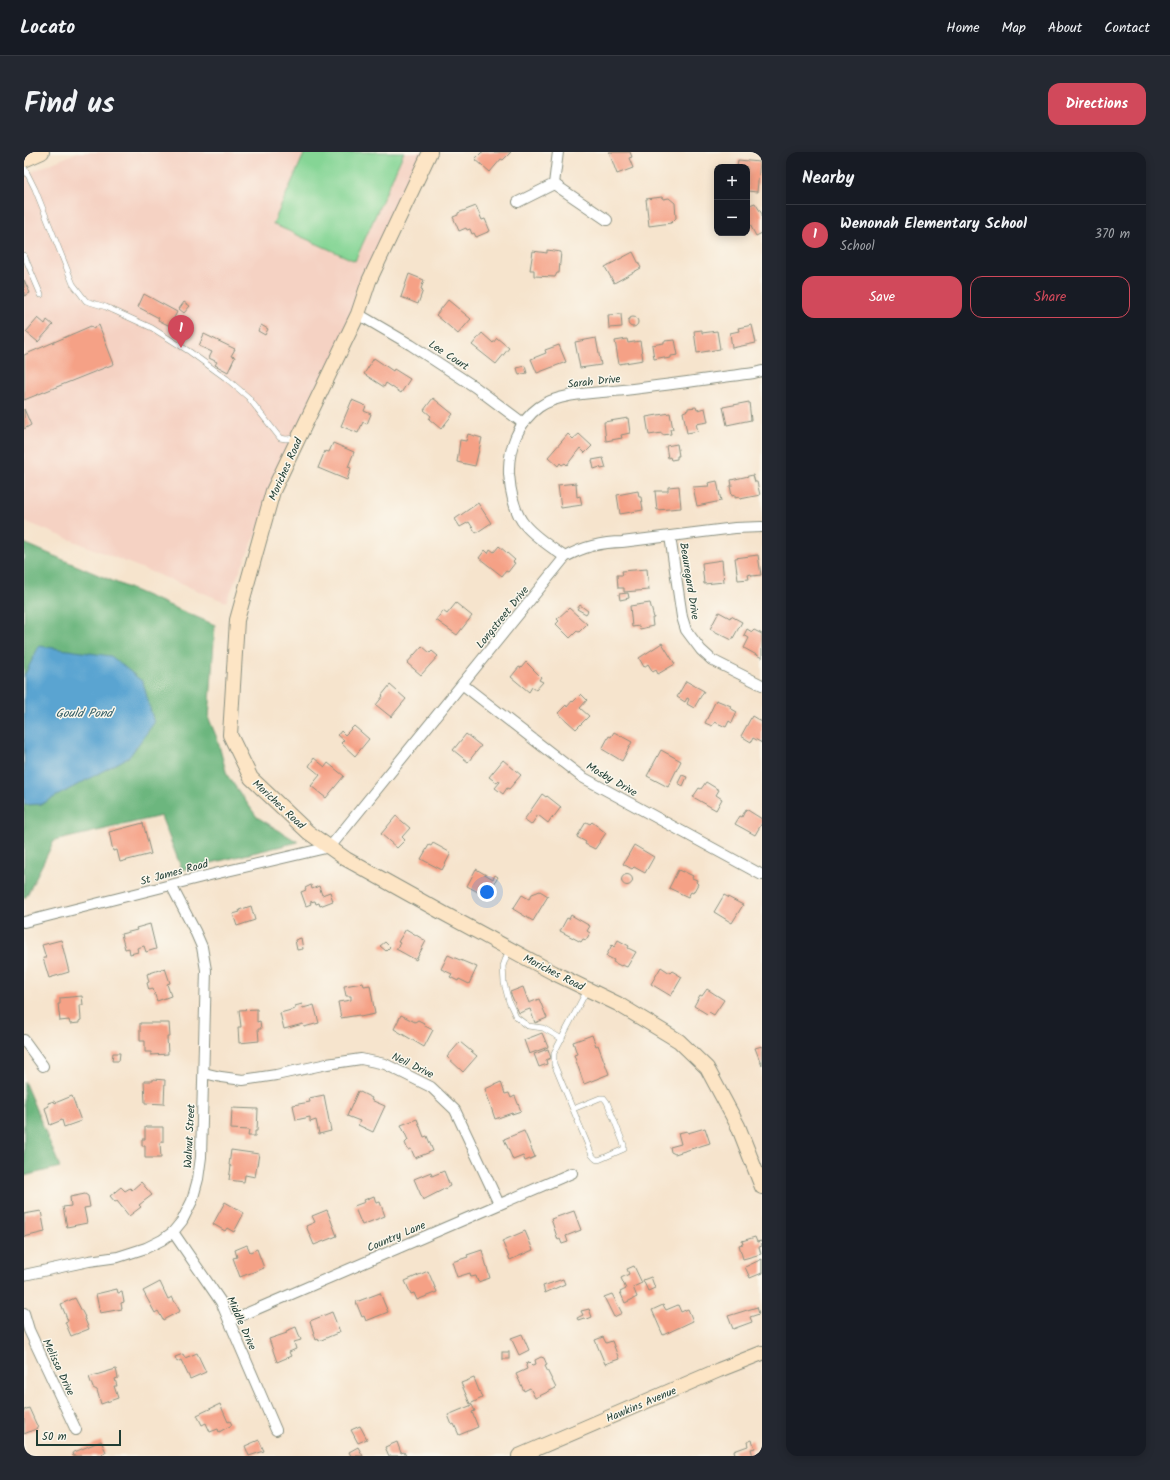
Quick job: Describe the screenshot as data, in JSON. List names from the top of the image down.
{
  "streets": {
    "street": [
      "Lee Court",
      "Sarah Drive",
      "Moriches Road",
      "Beauregard Drive",
      "Longstreet Drive",
      "Mosby Drive",
      "St James Road",
      "Neil Drive",
      "Walnut Street",
      "Country Lane",
      "Middle Drive",
      "Melissa Drive",
      "Hawkins Avenue"
    ]
  },
  "crossings": [
    ["Lee Court", "Sarah Drive"],
    ["Lee Court", "Moriches Road"],
    ["Sarah Drive", "Longstreet Drive"],
    ["Moriches Road", "Longstreet Drive"],
    ["Moriches Road", "St James Road"],
    ["Beauregard Drive", "Longstreet Drive"],
    ["Longstreet Drive", "Mosby Drive"],
    ["Longstreet Drive", "St James Road"],
    ["St James Road", "Walnut Street"],
    ["Neil Drive", "Walnut Street"],
    ["Neil Drive", "Country Lane"],
    ["Walnut Street", "Middle Drive"],
    ["Country Lane", "Middle Drive"]
  ],
  "water": ["Gould Pond"],
  "scale_bar": "50 m",
  "page": {
    "header": "Locato",
    "nav": [
      "Home",
      "Map",
      "About",
      "Contact"
    ],
    "title": "Find us",
    "buttons": [
      "Directions",
      ["Save", "Share"]
    ],
    "heading": "Nearby",
    "map_buttons": ["+", "−"],
    "list": [
      {
        "mark": "1",
        "name": "Wenonah Elementary School",
        "note": "School",
        "value": "370 m"
      }
    ],
    "pins": "1",
    "scale": "50 m"
  }
}
